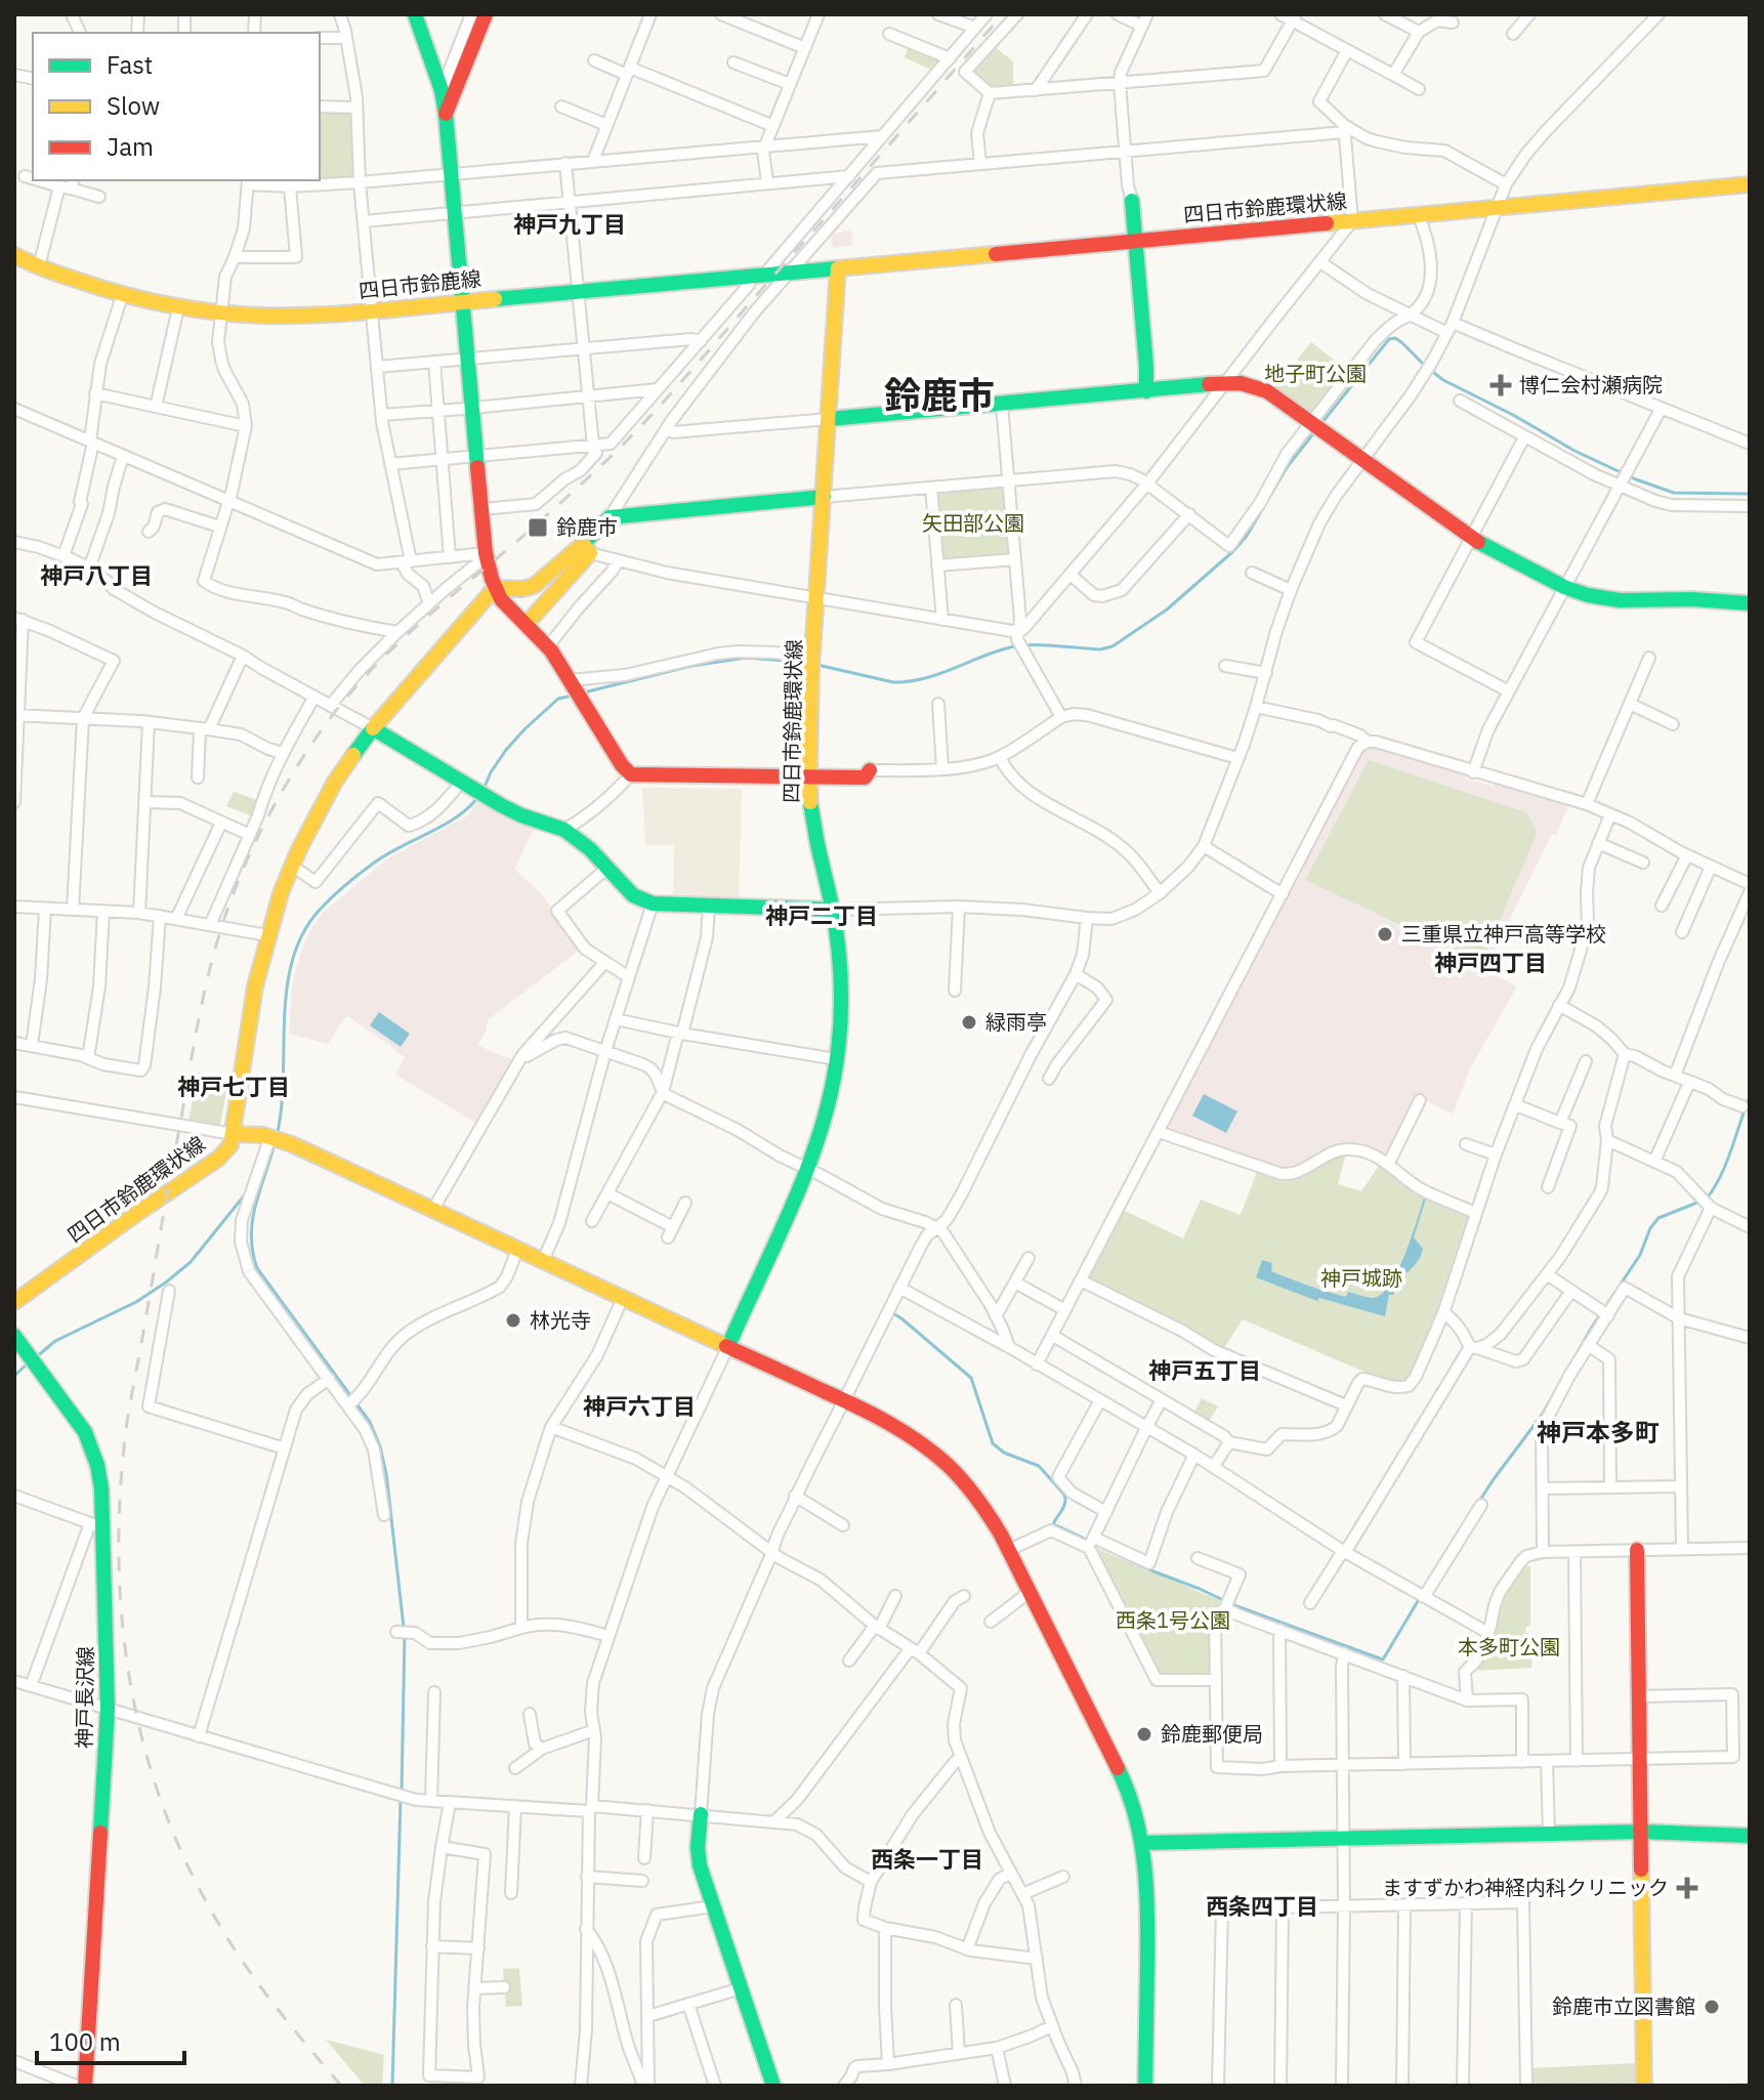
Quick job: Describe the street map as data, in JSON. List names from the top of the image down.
{
  "streets": {
    "street": ["四日市鈴鹿環状線", "四日市鈴鹿線", "神戸長沢線"]
  },
  "crossings": [
    ["四日市鈴鹿環状線", "四日市鈴鹿線"]
  ],
  "districts": [
    "神戸九丁目",
    "鈴鹿市",
    "神戸八丁目",
    "神戸二丁目",
    "神戸四丁目",
    "神戸七丁目",
    "神戸五丁目",
    "神戸六丁目",
    "神戸本多町",
    "西条一丁目",
    "西条四丁目"
  ],
  "parks": [
    "地子町公園",
    "矢田部公園",
    "神戸城跡",
    "西条1号公園",
    "本多町公園"
  ],
  "places": {
    "health": ["博仁会村瀬病院", "ますずかわ神経内科クリニック"],
    "transit": ["鈴鹿市"],
    "other": [
      "三重県立神戸高等学校",
      "緑雨亭",
      "林光寺",
      "鈴鹿郵便局",
      "鈴鹿市立図書館"
    ]
  },
  "legend": ["Fast", "Slow", "Jam"],
  "scale_bar": "100 m"
}
